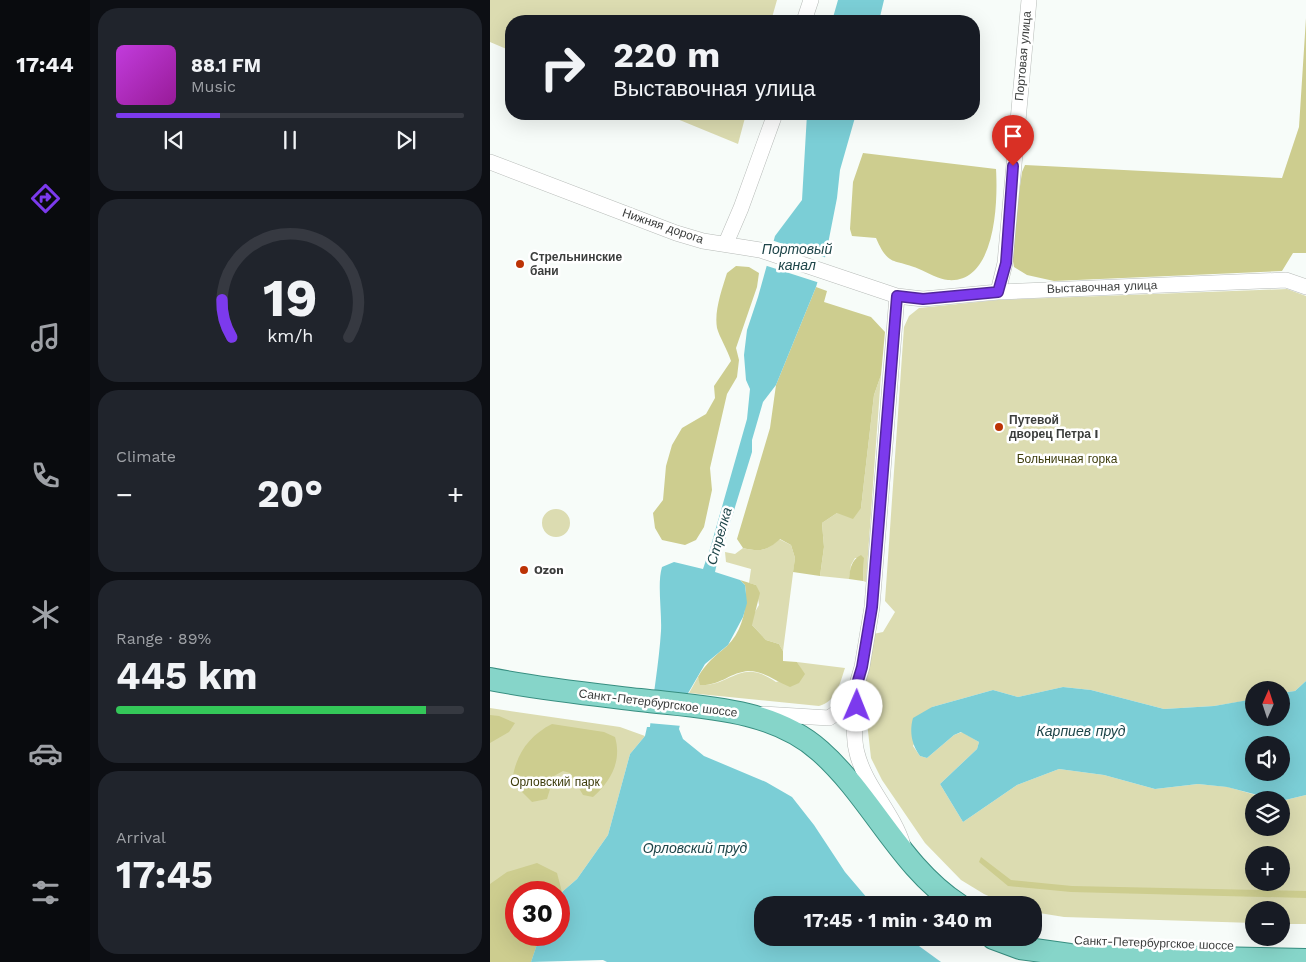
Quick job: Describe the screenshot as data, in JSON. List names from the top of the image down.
{
  "streets": {
    "main road": ["Санкт-Петербургское шоссе"],
    "street": ["Портовая улица", "Нижняя дорога", "Выставочная улица"]
  },
  "crossings": [
    ["Портовая улица", "Выставочная улица"],
    ["Нижняя дорога", "Выставочная улица"]
  ],
  "water": [
    "Портовый канал",
    "Стрелка",
    "Карпиев пруд",
    "Орловский пруд"
  ],
  "parks": ["Больничная горка", "Орловский парк"],
  "places": ["Стрельнинские бани", "Путевой дворец Петра I", "Ozon"],
  "north": "top",
  "page": {
    "tabs": "17:44",
    "turn": ["220 m", "Выставочная улица"],
    "song": ["88.1 FM", "Music"],
    "tile": [
      "Climate",
      ["Range · 89%", "445 km"],
      ["Arrival", "17:45"]
    ],
    "heat": ["−", "20°", "+"],
    "map_buttons": ["+", "−"],
    "limit": "30",
    "trip": "17:45 · 1 min · 340 m",
    "gauge": ["19", "km/h"]
  }
}
